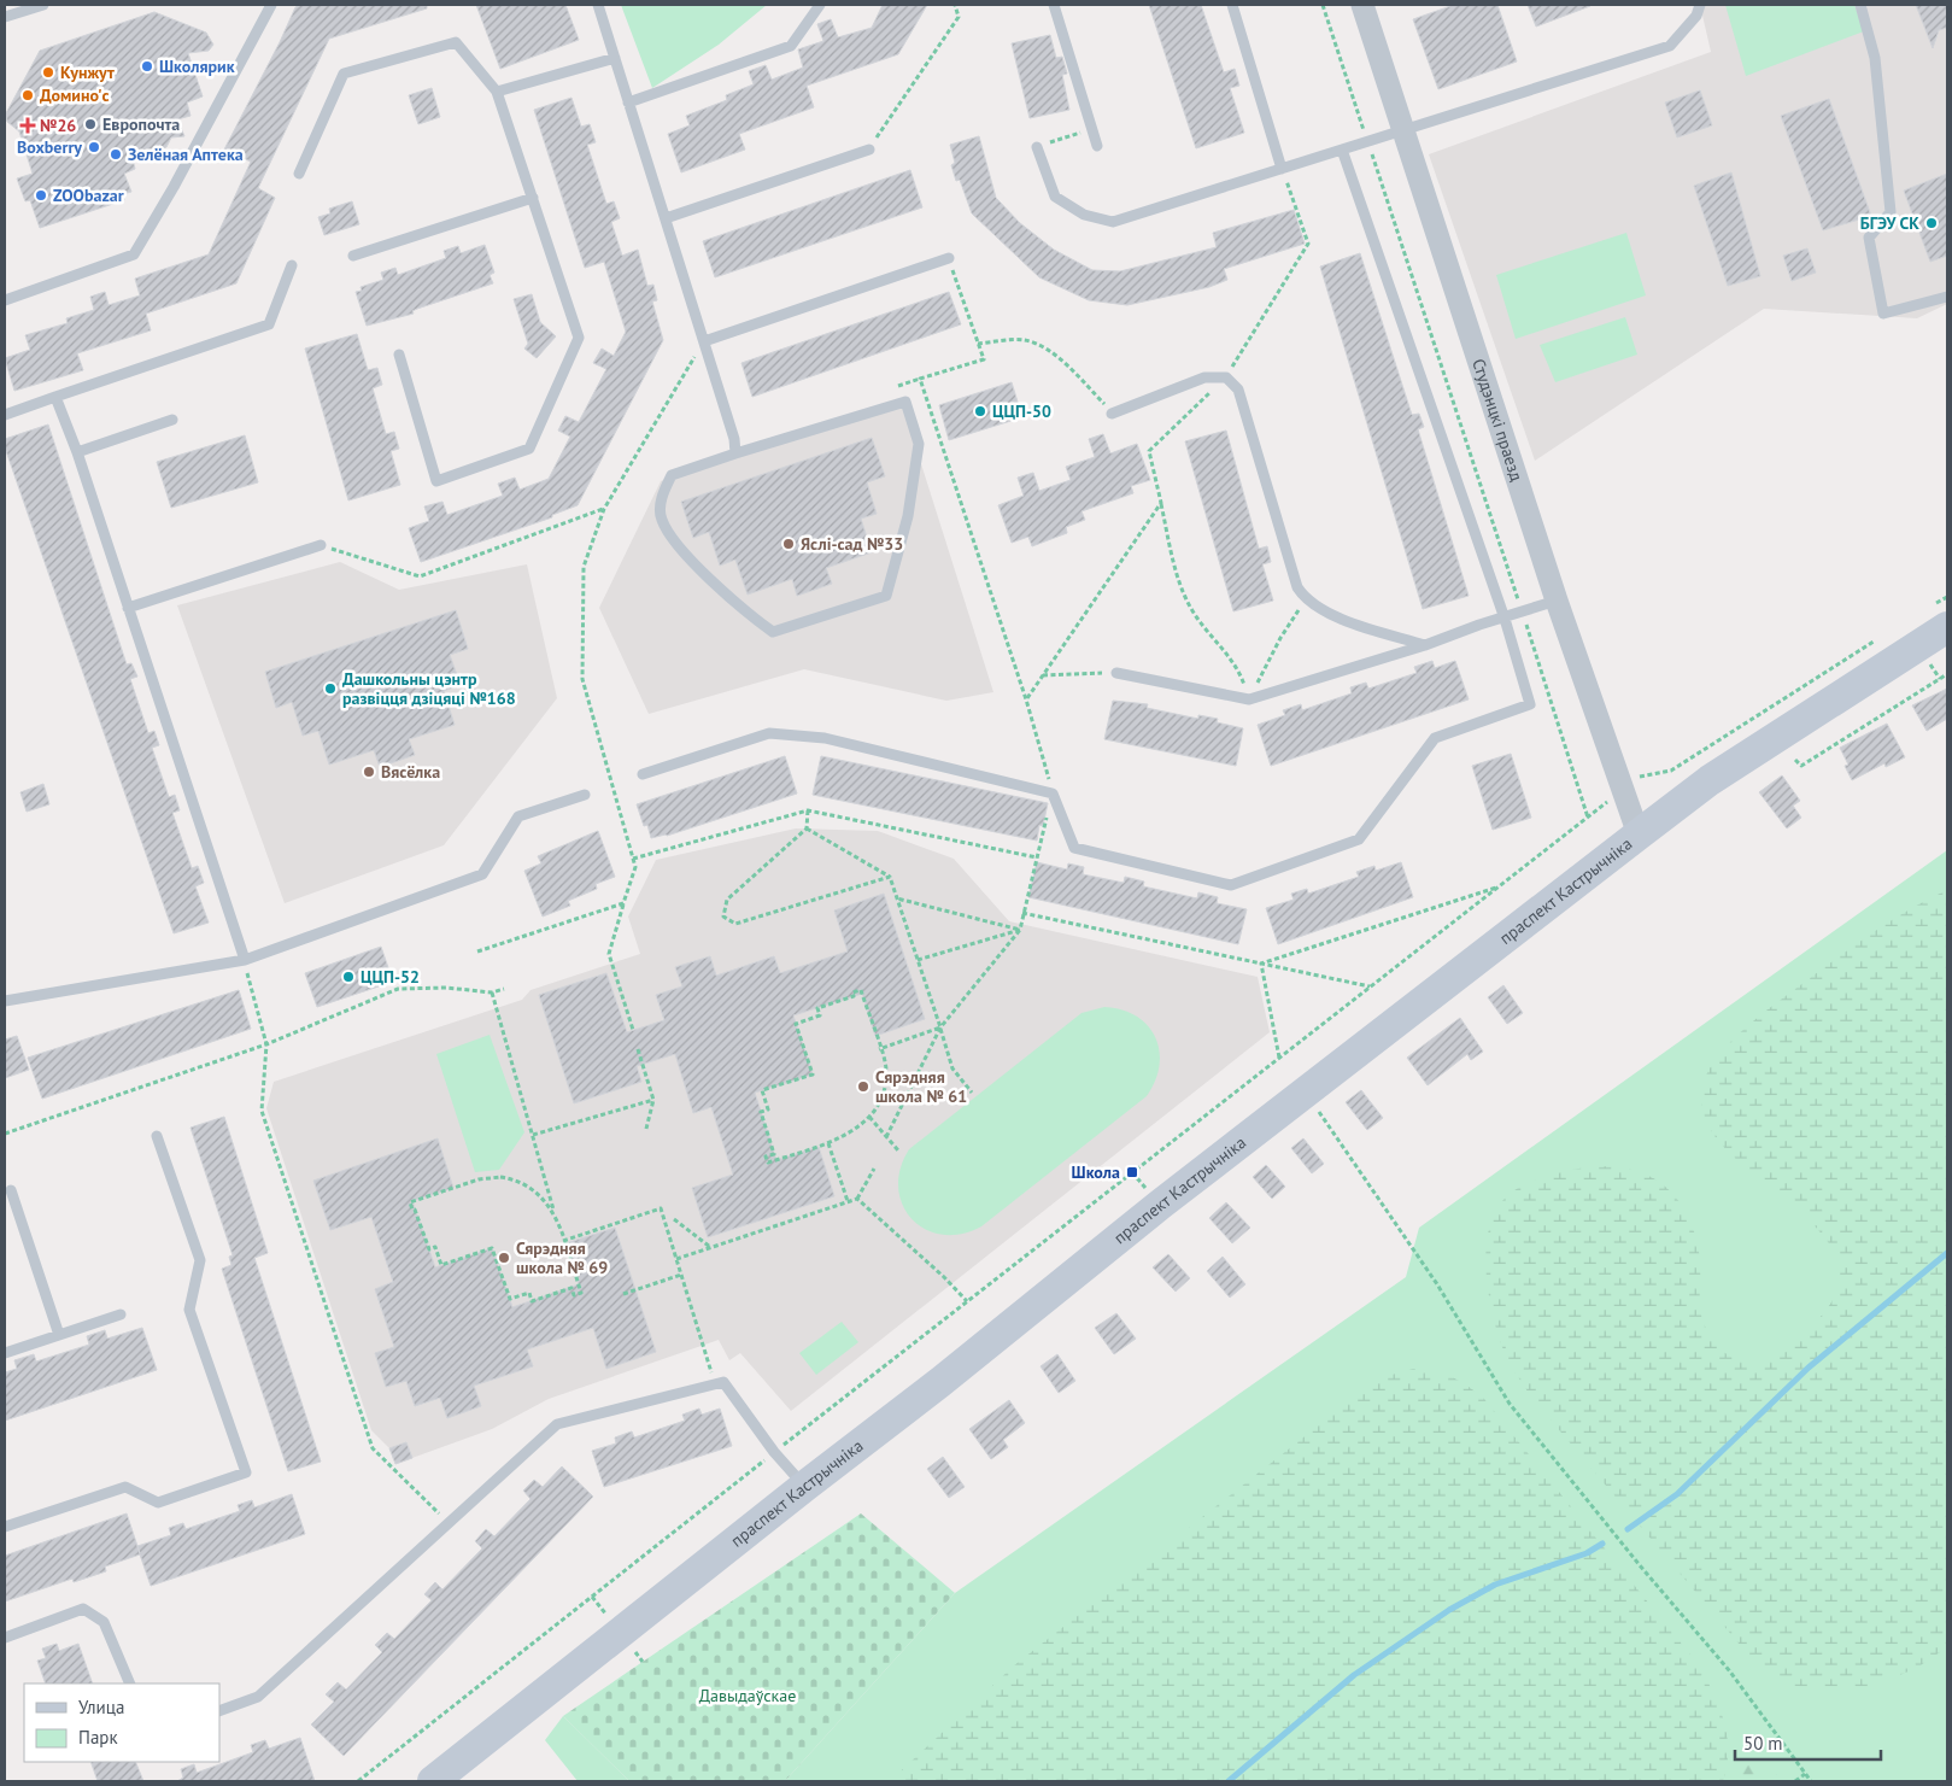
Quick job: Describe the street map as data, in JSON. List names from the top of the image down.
{
  "streets": {
    "main road": ["праспект Кастрычніка"],
    "street": ["Студэнцкі праезд"]
  },
  "crossings": [
    ["Студэнцкі праезд", "праспект Кастрычніка"]
  ],
  "parks": ["Давыдаўскае"],
  "places": {
    "other": [
      "Школярик",
      "Кунжут",
      "Домино'c",
      "Европочта",
      "Boxberry",
      "Зелёная Аптека",
      "ZOObazar",
      "БГЭУ СК",
      "ЦЦП-50",
      "Яслі-сад №33",
      "Дашкольны цэнтр развіцця дзіцяці №168",
      "Вясёлка",
      "ЦЦП-52",
      "Сярэдняя школа № 61",
      "Сярэдняя школа № 69"
    ],
    "health": ["№26"],
    "transit": ["Школа"]
  },
  "legend": ["Улица", "Парк"],
  "scale_bar": "50 m"
}
